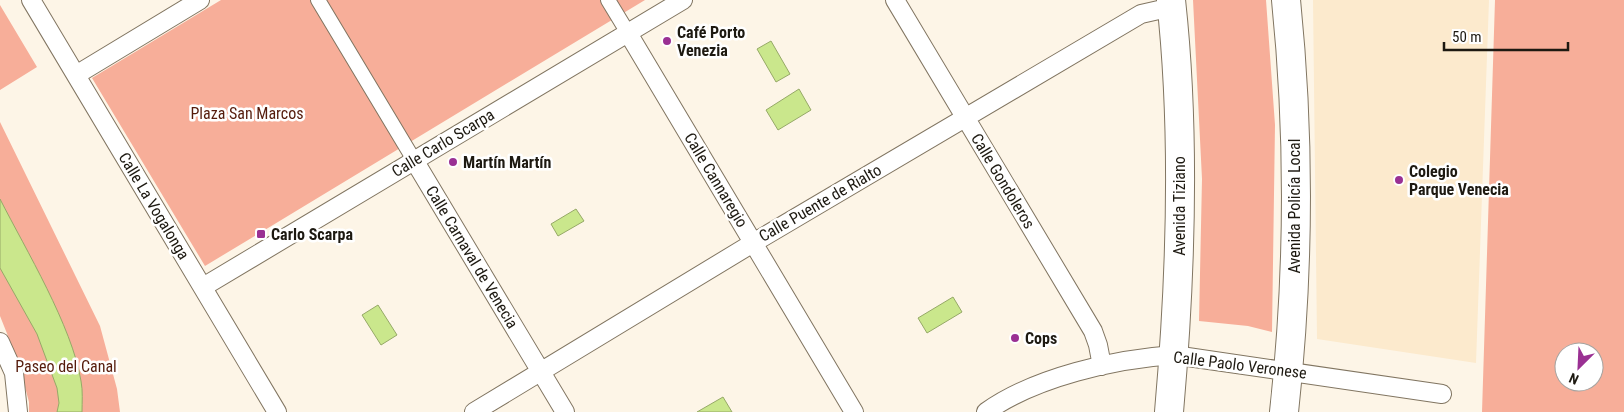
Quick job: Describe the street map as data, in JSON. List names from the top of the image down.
{
  "streets": {
    "main road": ["Avenida Tiziano", "Avenida Policía Local"],
    "street": [
      "Calle Carlo Scarpa",
      "Calle Cannaregio",
      "Calle Gondoleros",
      "Calle Puente de Rialto",
      "Calle La Vogalonga",
      "Calle Carnaval de Venecia",
      "Calle Paolo Veronese"
    ]
  },
  "crossings": [
    ["Calle Carlo Scarpa", "Calle Cannaregio"],
    ["Calle Carlo Scarpa", "Calle La Vogalonga"],
    ["Calle Carlo Scarpa", "Calle Carnaval de Venecia"],
    ["Calle Cannaregio", "Calle Puente de Rialto"],
    ["Calle Gondoleros", "Calle Puente de Rialto"],
    ["Calle Gondoleros", "Calle Paolo Veronese"],
    ["Calle Puente de Rialto", "Avenida Tiziano"],
    ["Calle Puente de Rialto", "Calle Carnaval de Venecia"],
    ["Avenida Tiziano", "Calle Paolo Veronese"],
    ["Avenida Policía Local", "Calle Paolo Veronese"]
  ],
  "parks": ["Plaza San Marcos", "Paseo del Canal"],
  "places": {
    "other": [
      "Café Porto Venezia",
      "Martín Martín",
      "Colegio Parque Venecia",
      "Cops"
    ],
    "transit": ["Carlo Scarpa"]
  },
  "scale_bar": "50 m",
  "north": "bottom left"
}
